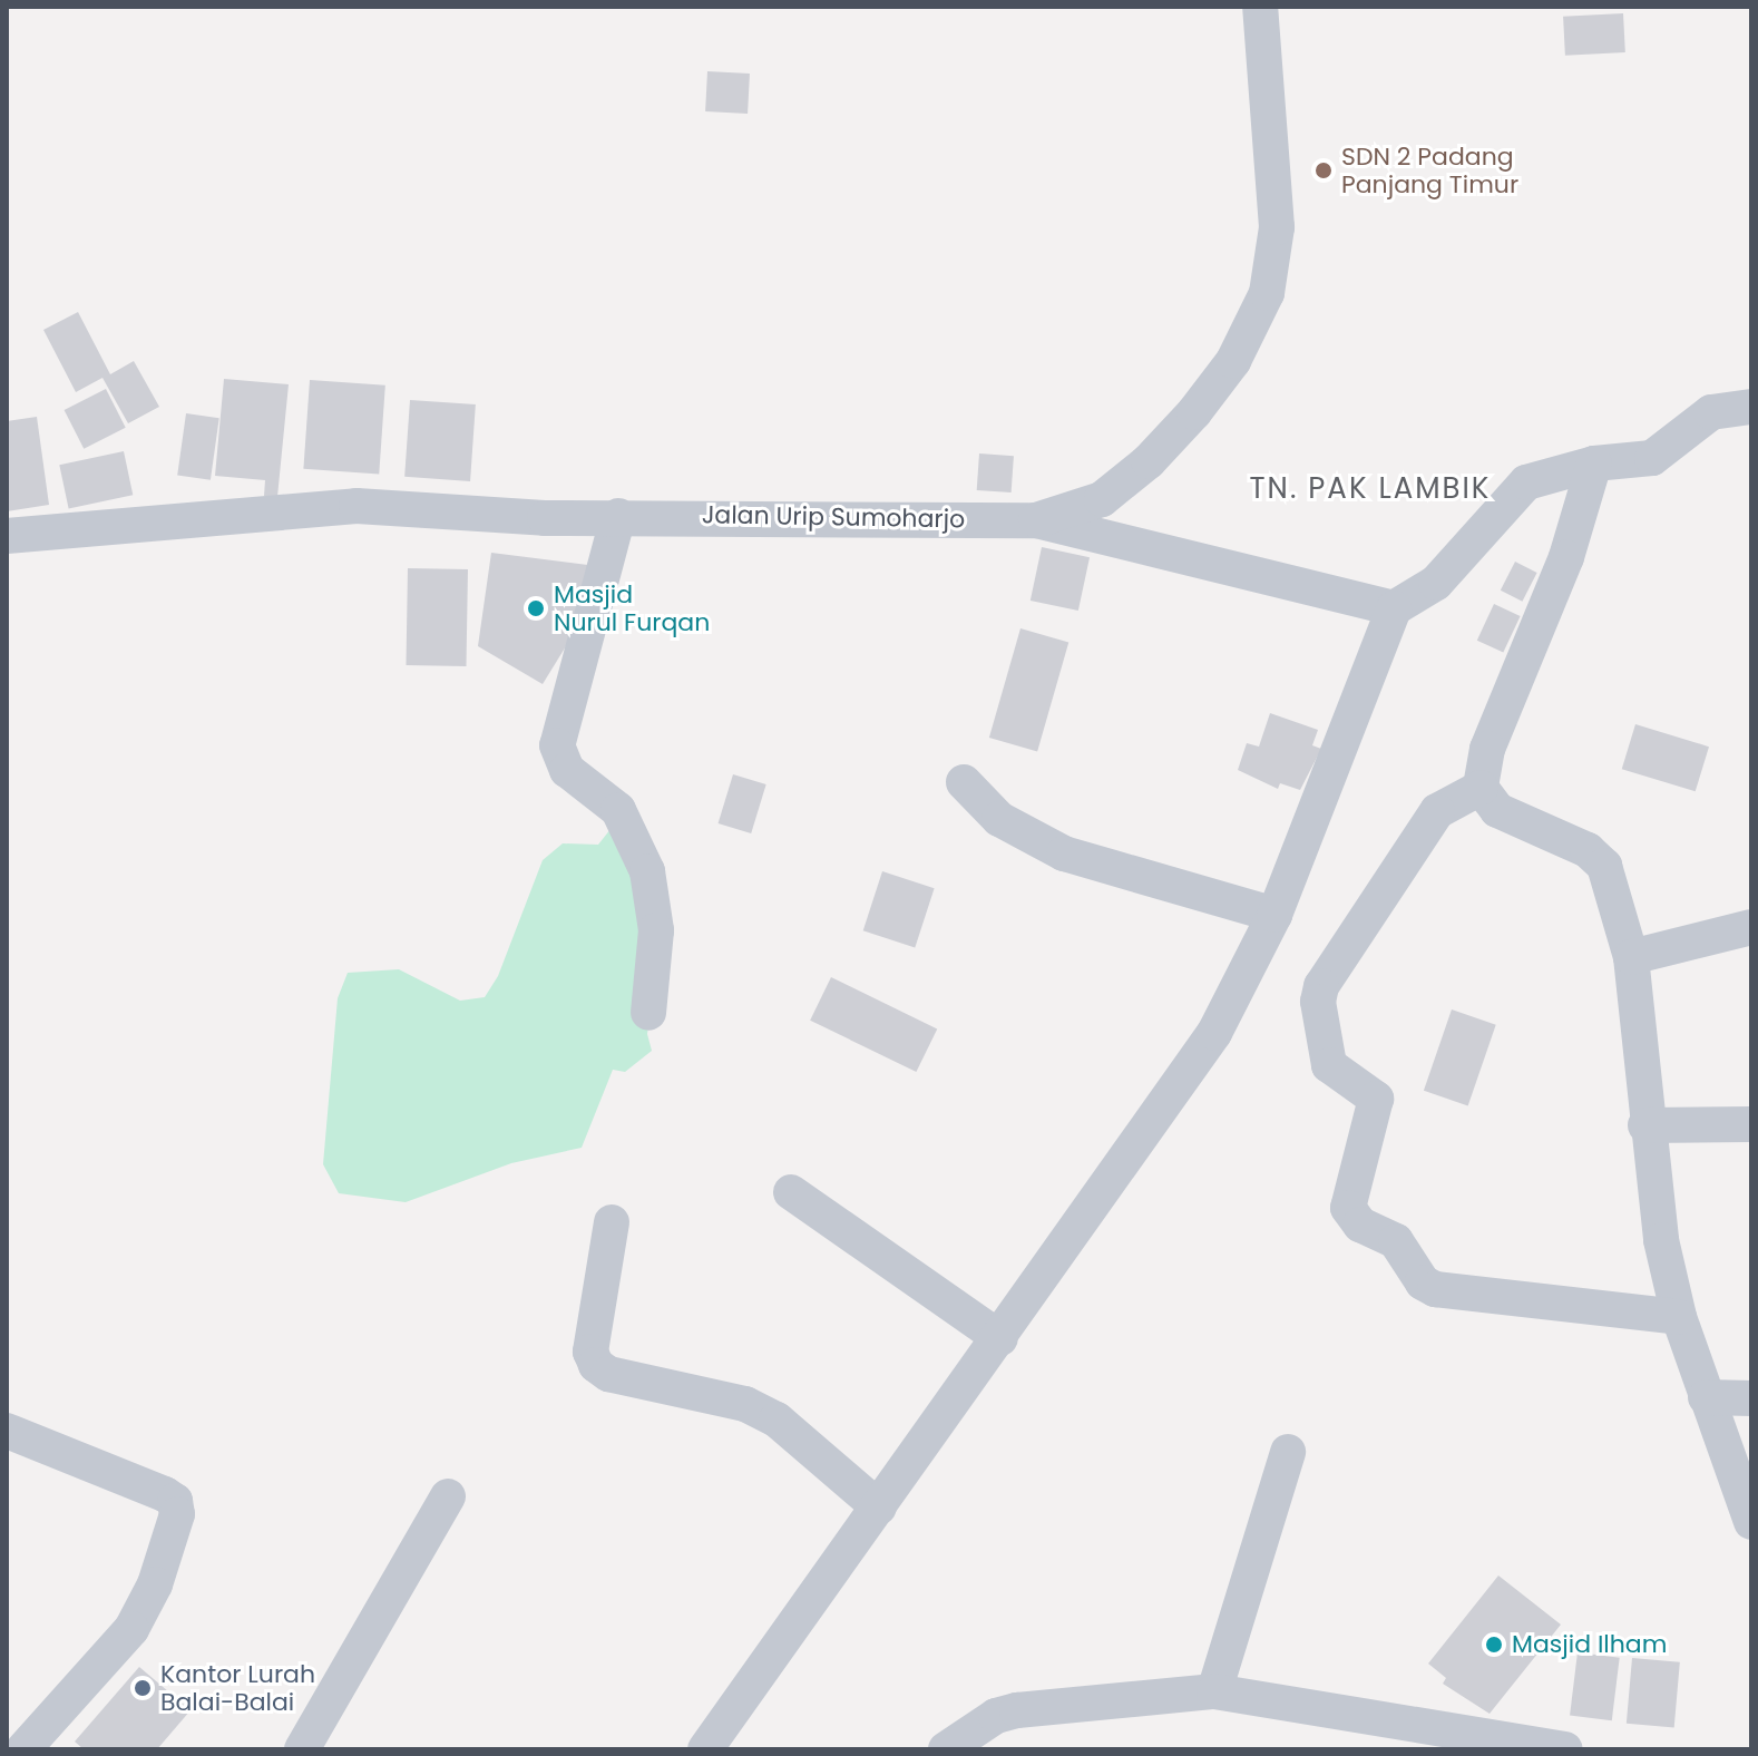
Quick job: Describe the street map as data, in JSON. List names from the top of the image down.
{
  "streets": {
    "street": ["Jalan Urip Sumoharjo"]
  },
  "districts": ["TN. PAK LAMBIK"],
  "places": [
    "SDN 2 Padang Panjang Timur",
    "Masjid Nurul Furqan",
    "Masjid Ilham",
    "Kantor Lurah Balai-Balai"
  ]
}
